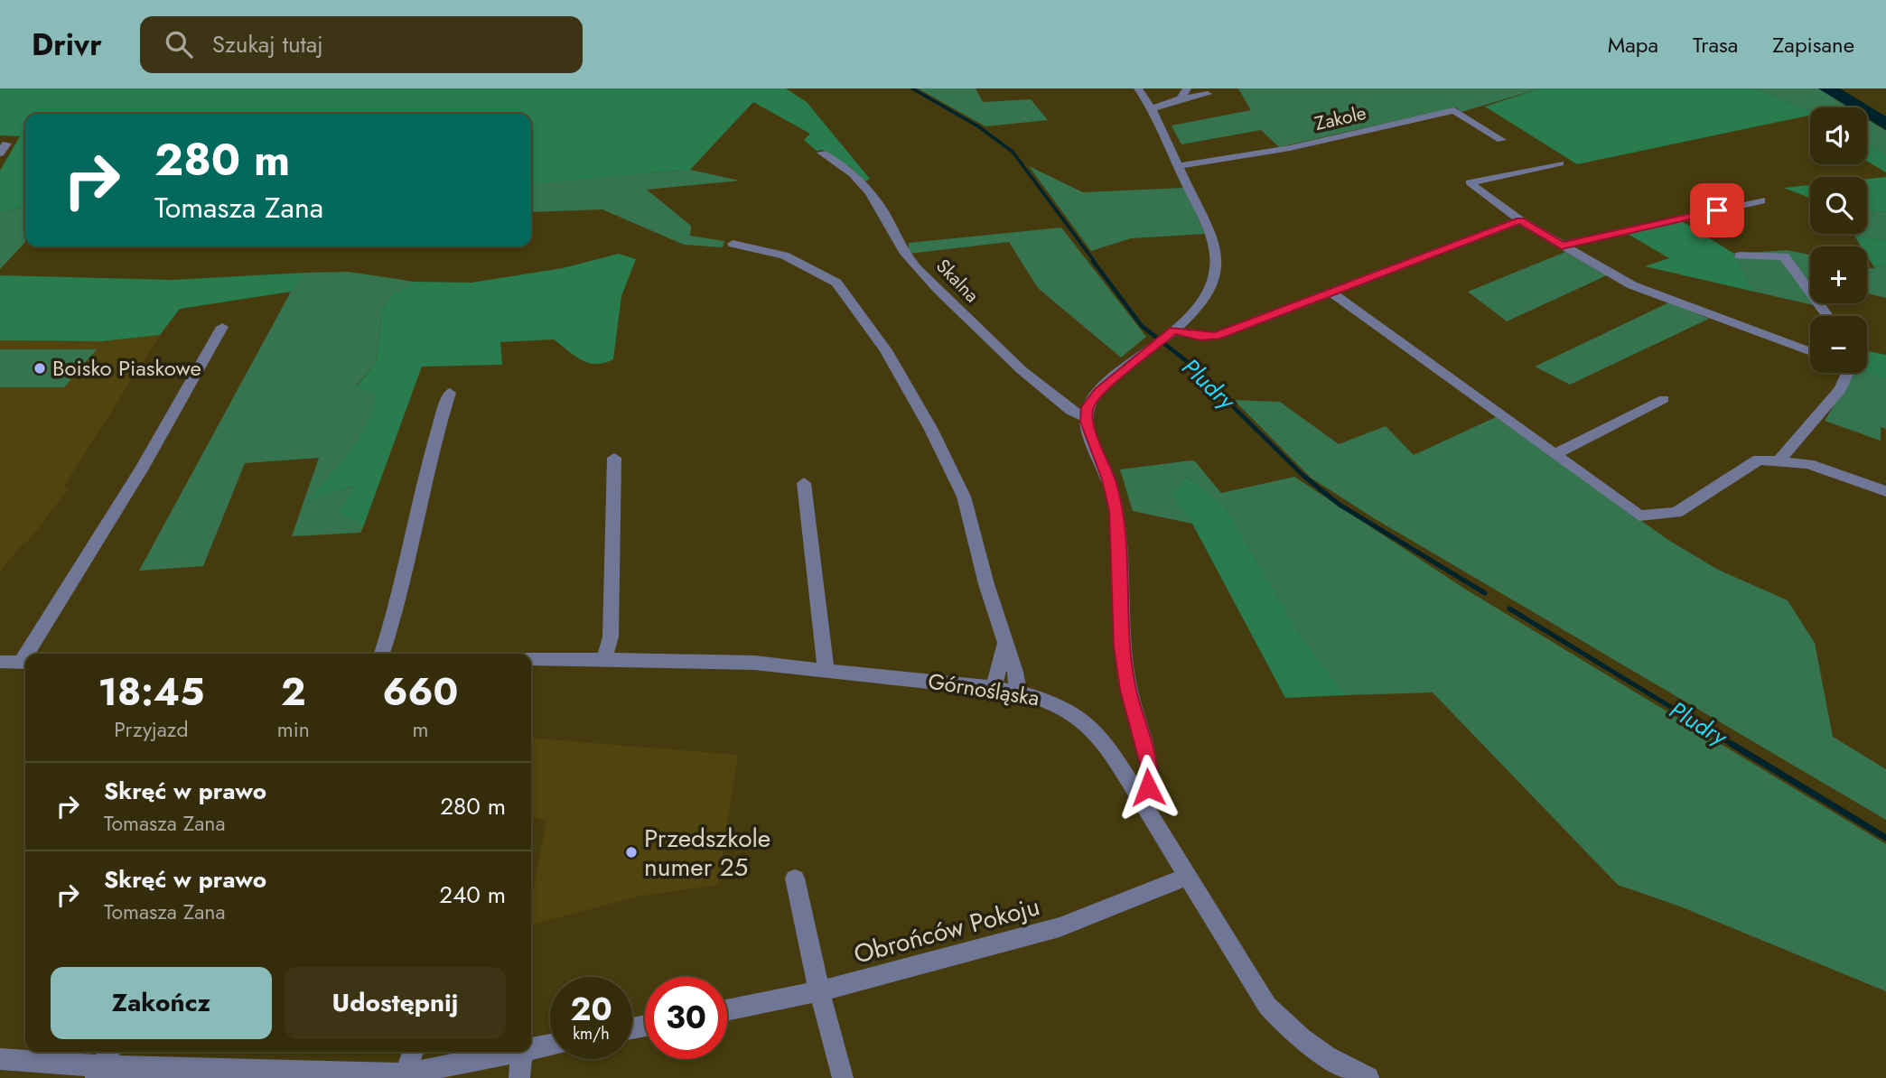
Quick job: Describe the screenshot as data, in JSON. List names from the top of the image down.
{
  "streets": {
    "street": [
      "Zakole",
      "Skalna",
      "Górnośląska",
      "Obrońców Pokoju"
    ]
  },
  "crossings": [
    ["Górnośląska", "Obrońców Pokoju"]
  ],
  "water": ["Pludry"],
  "places": ["Boisko Piaskowe", "Przedszkole numer 25"],
  "page": {
    "header": "Drivr",
    "search": "Szukaj tutaj",
    "nav": ["Mapa", "Trasa", "Zapisane"],
    "map_buttons": ["+", "−"],
    "turn": ["280 m", "Tomasza Zana"],
    "eta": [
      "18:45",
      "Przyjazd",
      "2",
      "min",
      "660",
      "m"
    ],
    "list": [
      {
        "name": "Skręć w prawo",
        "note": "Tomasza Zana",
        "value": "280 m"
      },
      {
        "name": "Skręć w prawo",
        "note": "Tomasza Zana",
        "value": "240 m"
      }
    ],
    "buttons": ["Zakończ", "Udostępnij"],
    "speed": "20 km/h",
    "limit": "30"
  }
}
